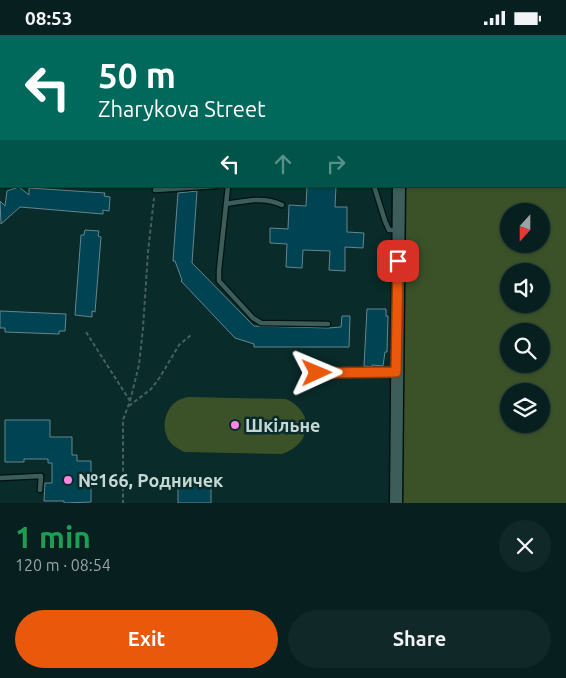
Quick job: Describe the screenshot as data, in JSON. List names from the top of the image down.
{
  "places": ["Шкільне", "№166, Родничек"],
  "north": "bottom",
  "page": {
    "status": "08:53",
    "turn": ["50 m", "Zharykova Street"],
    "heading": ["1 min", "120 m · 08:54"],
    "buttons": ["Exit", "Share"]
  }
}
